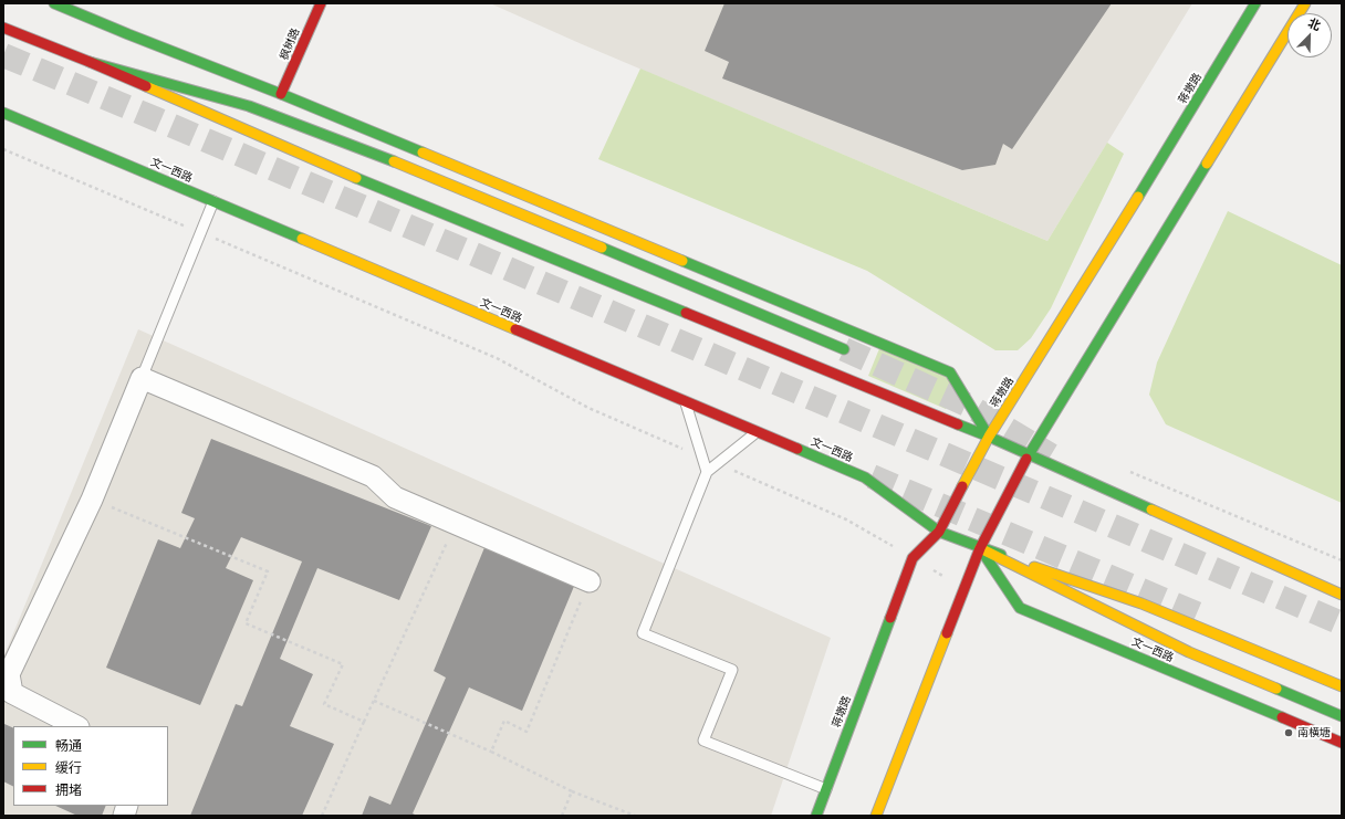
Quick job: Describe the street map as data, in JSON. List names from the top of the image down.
{
  "streets": {
    "main road": ["枫树路", "蒋墩路", "文一西路"]
  },
  "crossings": [
    ["蒋墩路", "文一西路"]
  ],
  "places": ["南横塘"],
  "legend": ["畅通", "缓行", "拥堵"],
  "north": "top right"
}
